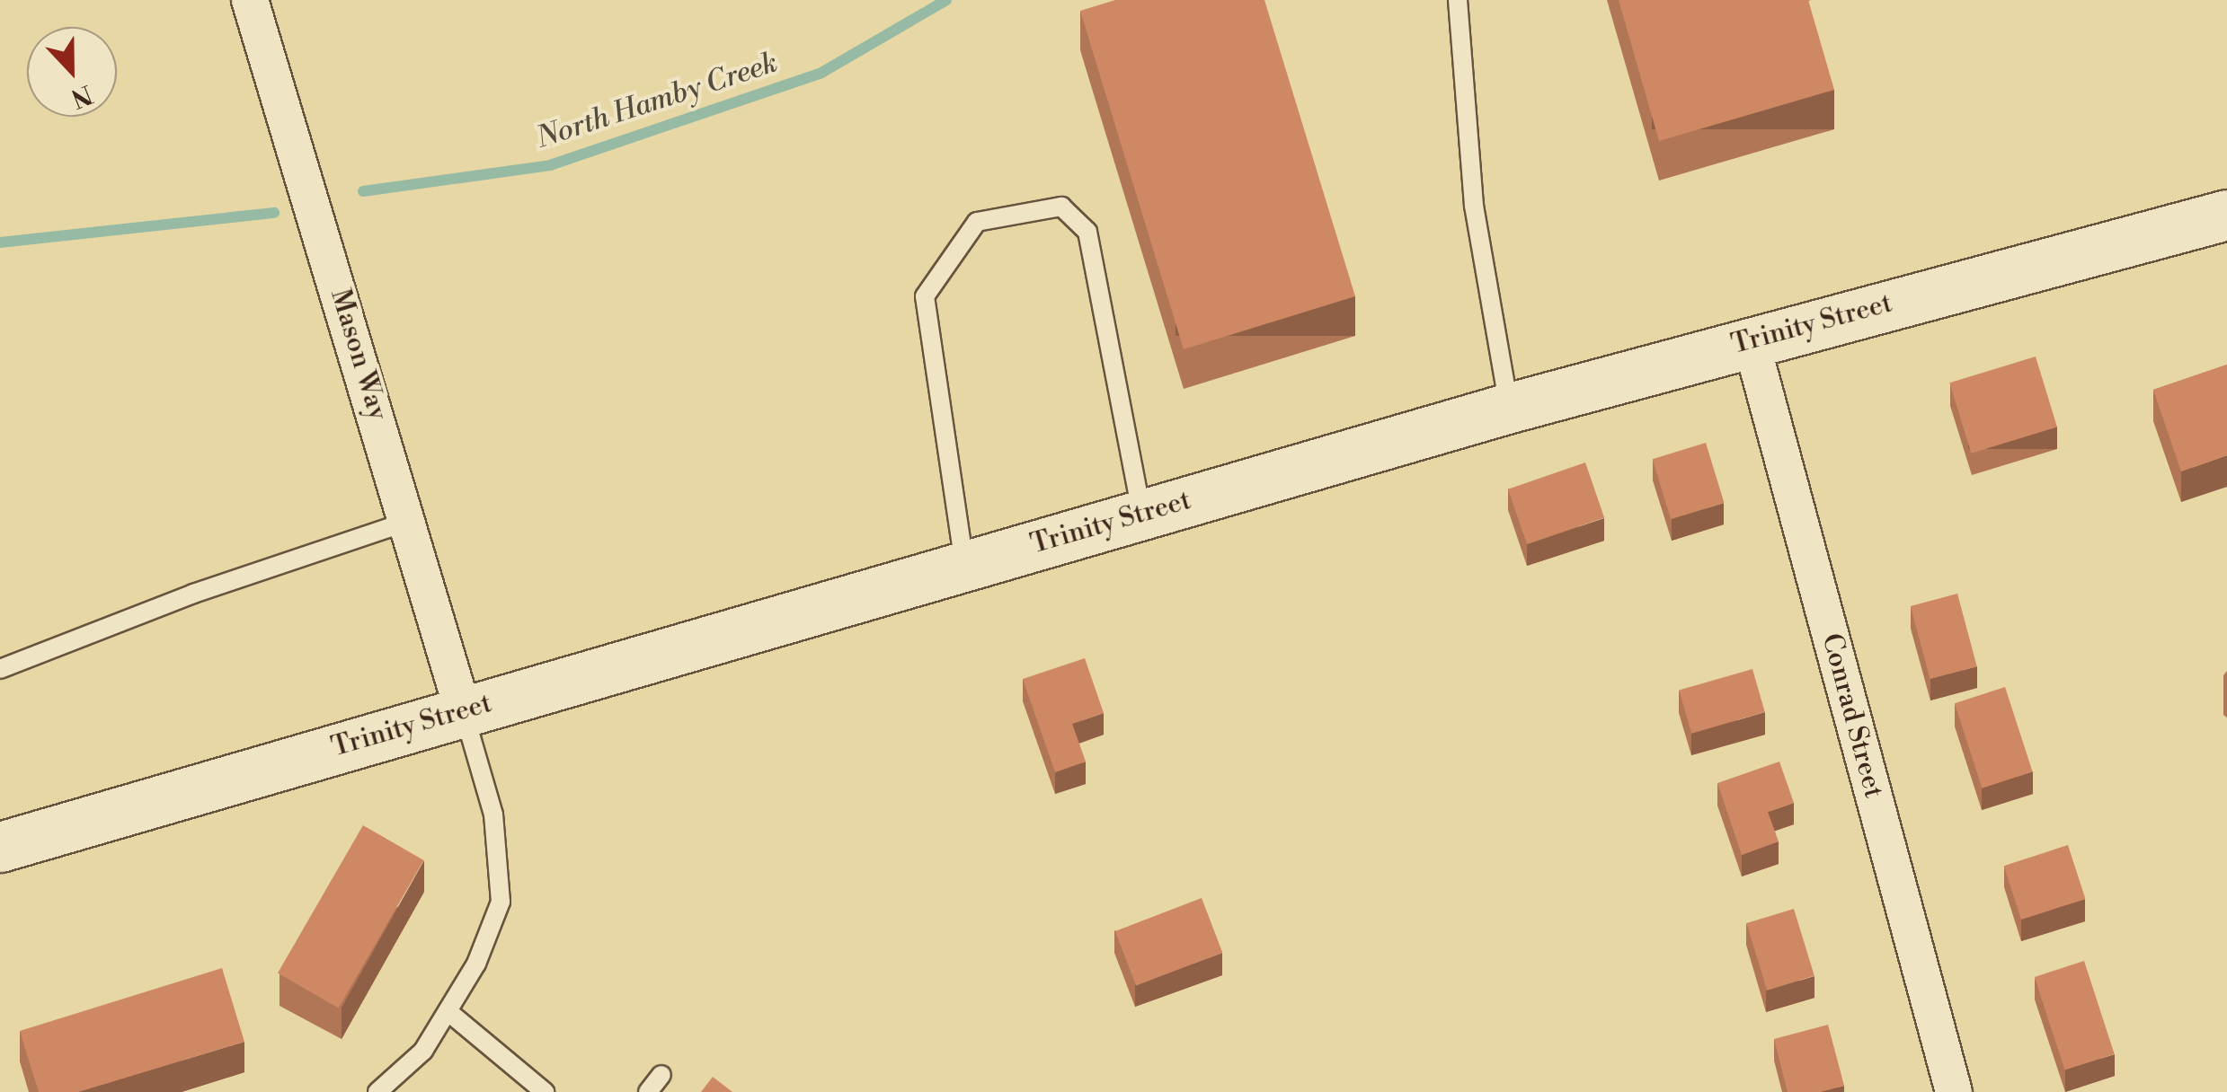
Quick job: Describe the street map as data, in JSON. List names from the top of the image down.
{
  "streets": {
    "street": ["Trinity Street", "Mason Way", "Conrad Street"]
  },
  "crossings": [
    ["Trinity Street", "Mason Way"],
    ["Trinity Street", "Conrad Street"]
  ],
  "water": ["North Hamby Creek"],
  "north": "bottom"
}
